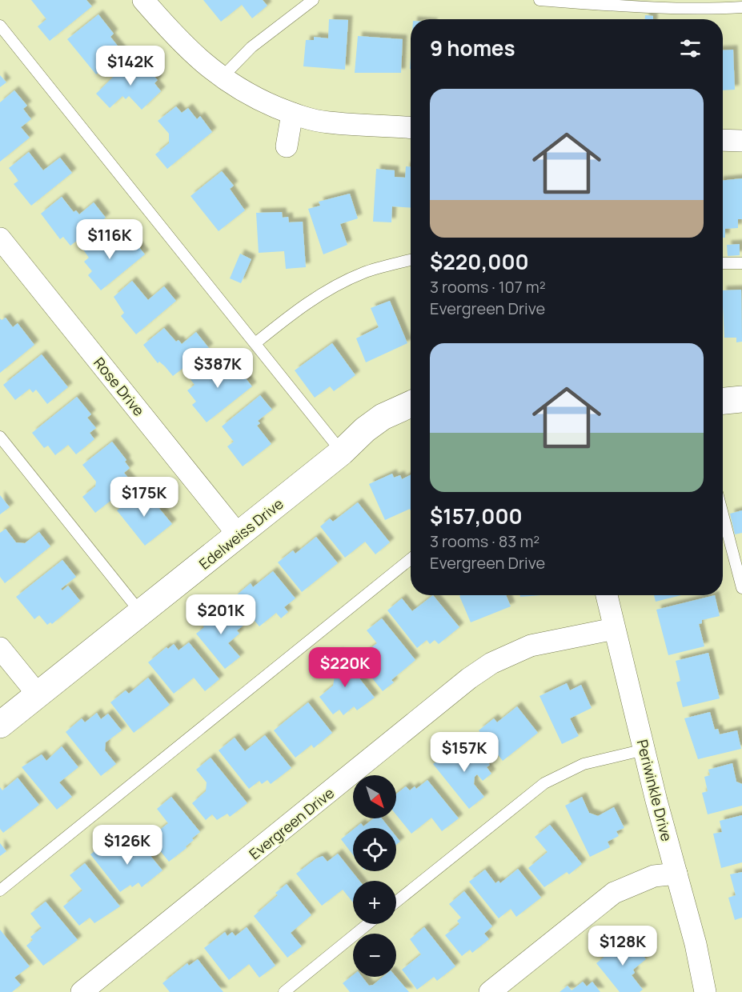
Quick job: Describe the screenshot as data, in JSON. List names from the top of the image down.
{
  "streets": {
    "street": [
      "Rose Drive",
      "Edelweiss Drive",
      "Periwinkle Drive",
      "Evergreen Drive"
    ]
  },
  "crossings": [
    ["Rose Drive", "Edelweiss Drive"],
    ["Periwinkle Drive", "Evergreen Drive"]
  ],
  "north": "bottom right",
  "page": {
    "heading": "9 homes",
    "price": [
      "$142K",
      "$116K",
      "$387K",
      "$175K",
      "$201K",
      "$220K",
      "$157K",
      "$126K",
      "$128K"
    ],
    "list": [
      {
        "name": "$220,000",
        "note": "3 rooms · 107 m² · Evergreen Drive"
      },
      {
        "name": "$157,000",
        "note": "3 rooms · 83 m² · Evergreen Drive"
      }
    ],
    "map_buttons": ["+", "−"]
  }
}
